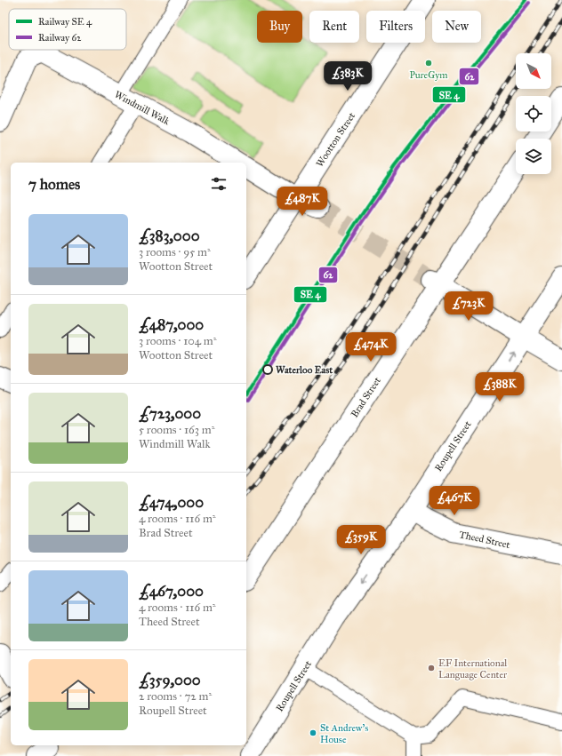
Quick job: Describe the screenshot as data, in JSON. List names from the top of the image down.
{
  "streets": {
    "street": [
      "Windmill Walk",
      "Wootton Street",
      "Brad Street",
      "Roupell Street",
      "Theed Street"
    ]
  },
  "crossings": [
    ["Roupell Street", "Theed Street"]
  ],
  "places": [
    "PureGym",
    "Waterloo East",
    "EF International Language Center",
    "St Andrew's House"
  ],
  "lines": ["rail line 62"],
  "legend": ["Railway SE 4", "Railway 62"],
  "north": "bottom right",
  "page": {
    "chip": [
      "Buy",
      "Rent",
      "Filters",
      "New"
    ],
    "price": [
      "£383K",
      "£487K",
      "£723K",
      "£474K",
      "£388K",
      "£467K",
      "£359K"
    ],
    "heading": "7 homes",
    "list": [
      {
        "name": "£383,000",
        "note": "3 rooms · 95 m² · Wootton Street"
      },
      {
        "name": "£487,000",
        "note": "3 rooms · 104 m² · Wootton Street"
      },
      {
        "name": "£723,000",
        "note": "5 rooms · 163 m² · Windmill Walk"
      },
      {
        "name": "£474,000",
        "note": "4 rooms · 116 m² · Brad Street"
      },
      {
        "name": "£467,000",
        "note": "4 rooms · 116 m² · Theed Street"
      },
      {
        "name": "£359,000",
        "note": "2 rooms · 72 m² · Roupell Street"
      }
    ]
  }
}
